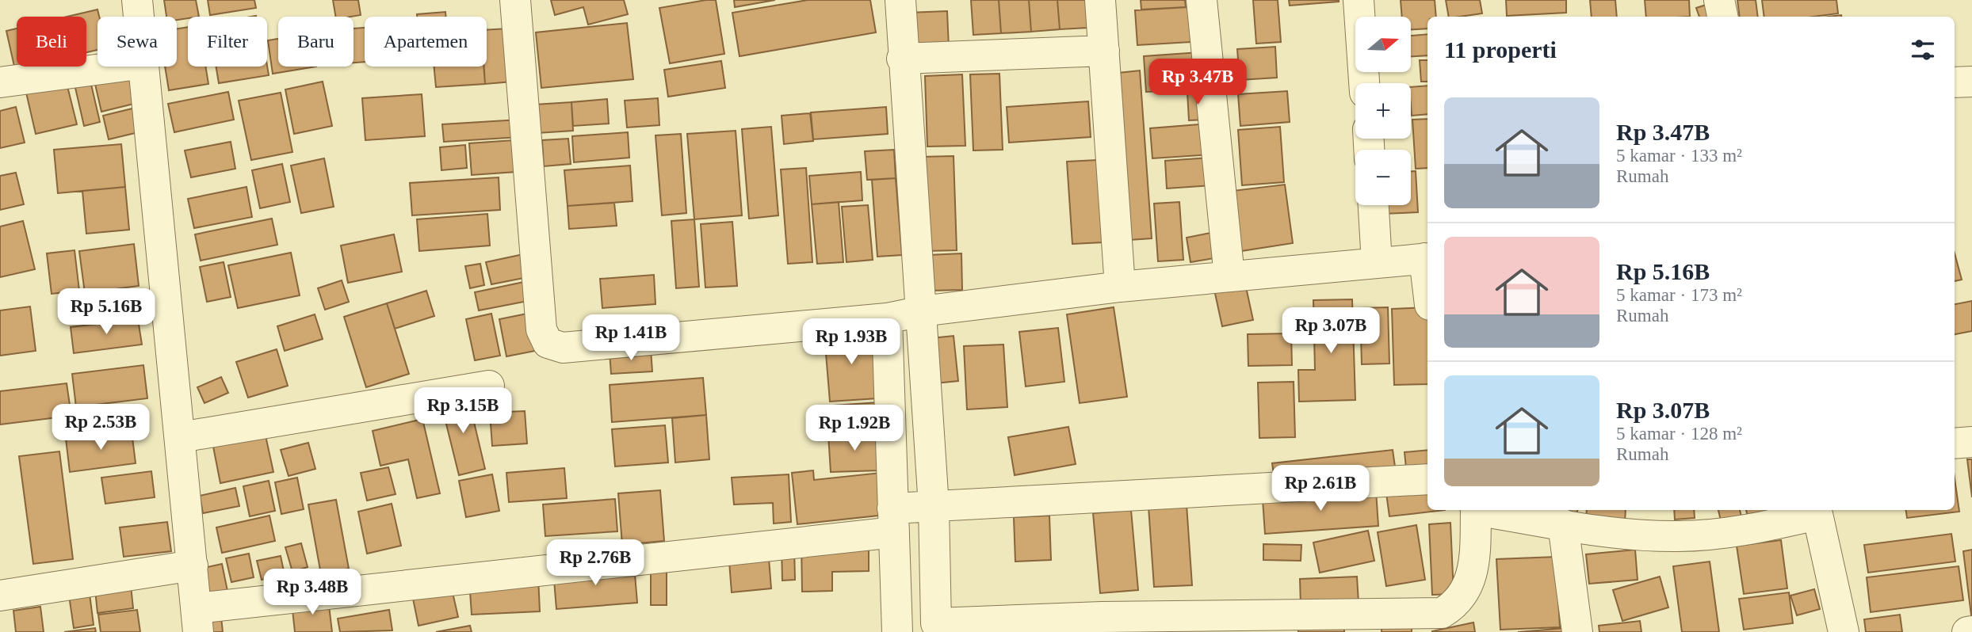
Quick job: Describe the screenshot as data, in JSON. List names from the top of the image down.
{
  "north": "right",
  "page": {
    "map_buttons": ["+", "−"],
    "chip": [
      "Beli",
      "Sewa",
      "Filter",
      "Baru",
      "Apartemen"
    ],
    "heading": "11 properti",
    "price": [
      "Rp 3.47B",
      "Rp 5.16B",
      "Rp 3.07B",
      "Rp 1.41B",
      "Rp 1.93B",
      "Rp 3.15B",
      "Rp 2.53B",
      "Rp 1.92B",
      "Rp 2.61B",
      "Rp 2.76B",
      "Rp 3.48B"
    ],
    "list": [
      {
        "name": "Rp 3.47B",
        "note": "5 kamar · 133 m² · Rumah"
      },
      {
        "name": "Rp 5.16B",
        "note": "5 kamar · 173 m² · Rumah"
      },
      {
        "name": "Rp 3.07B",
        "note": "5 kamar · 128 m² · Rumah"
      }
    ]
  }
}
